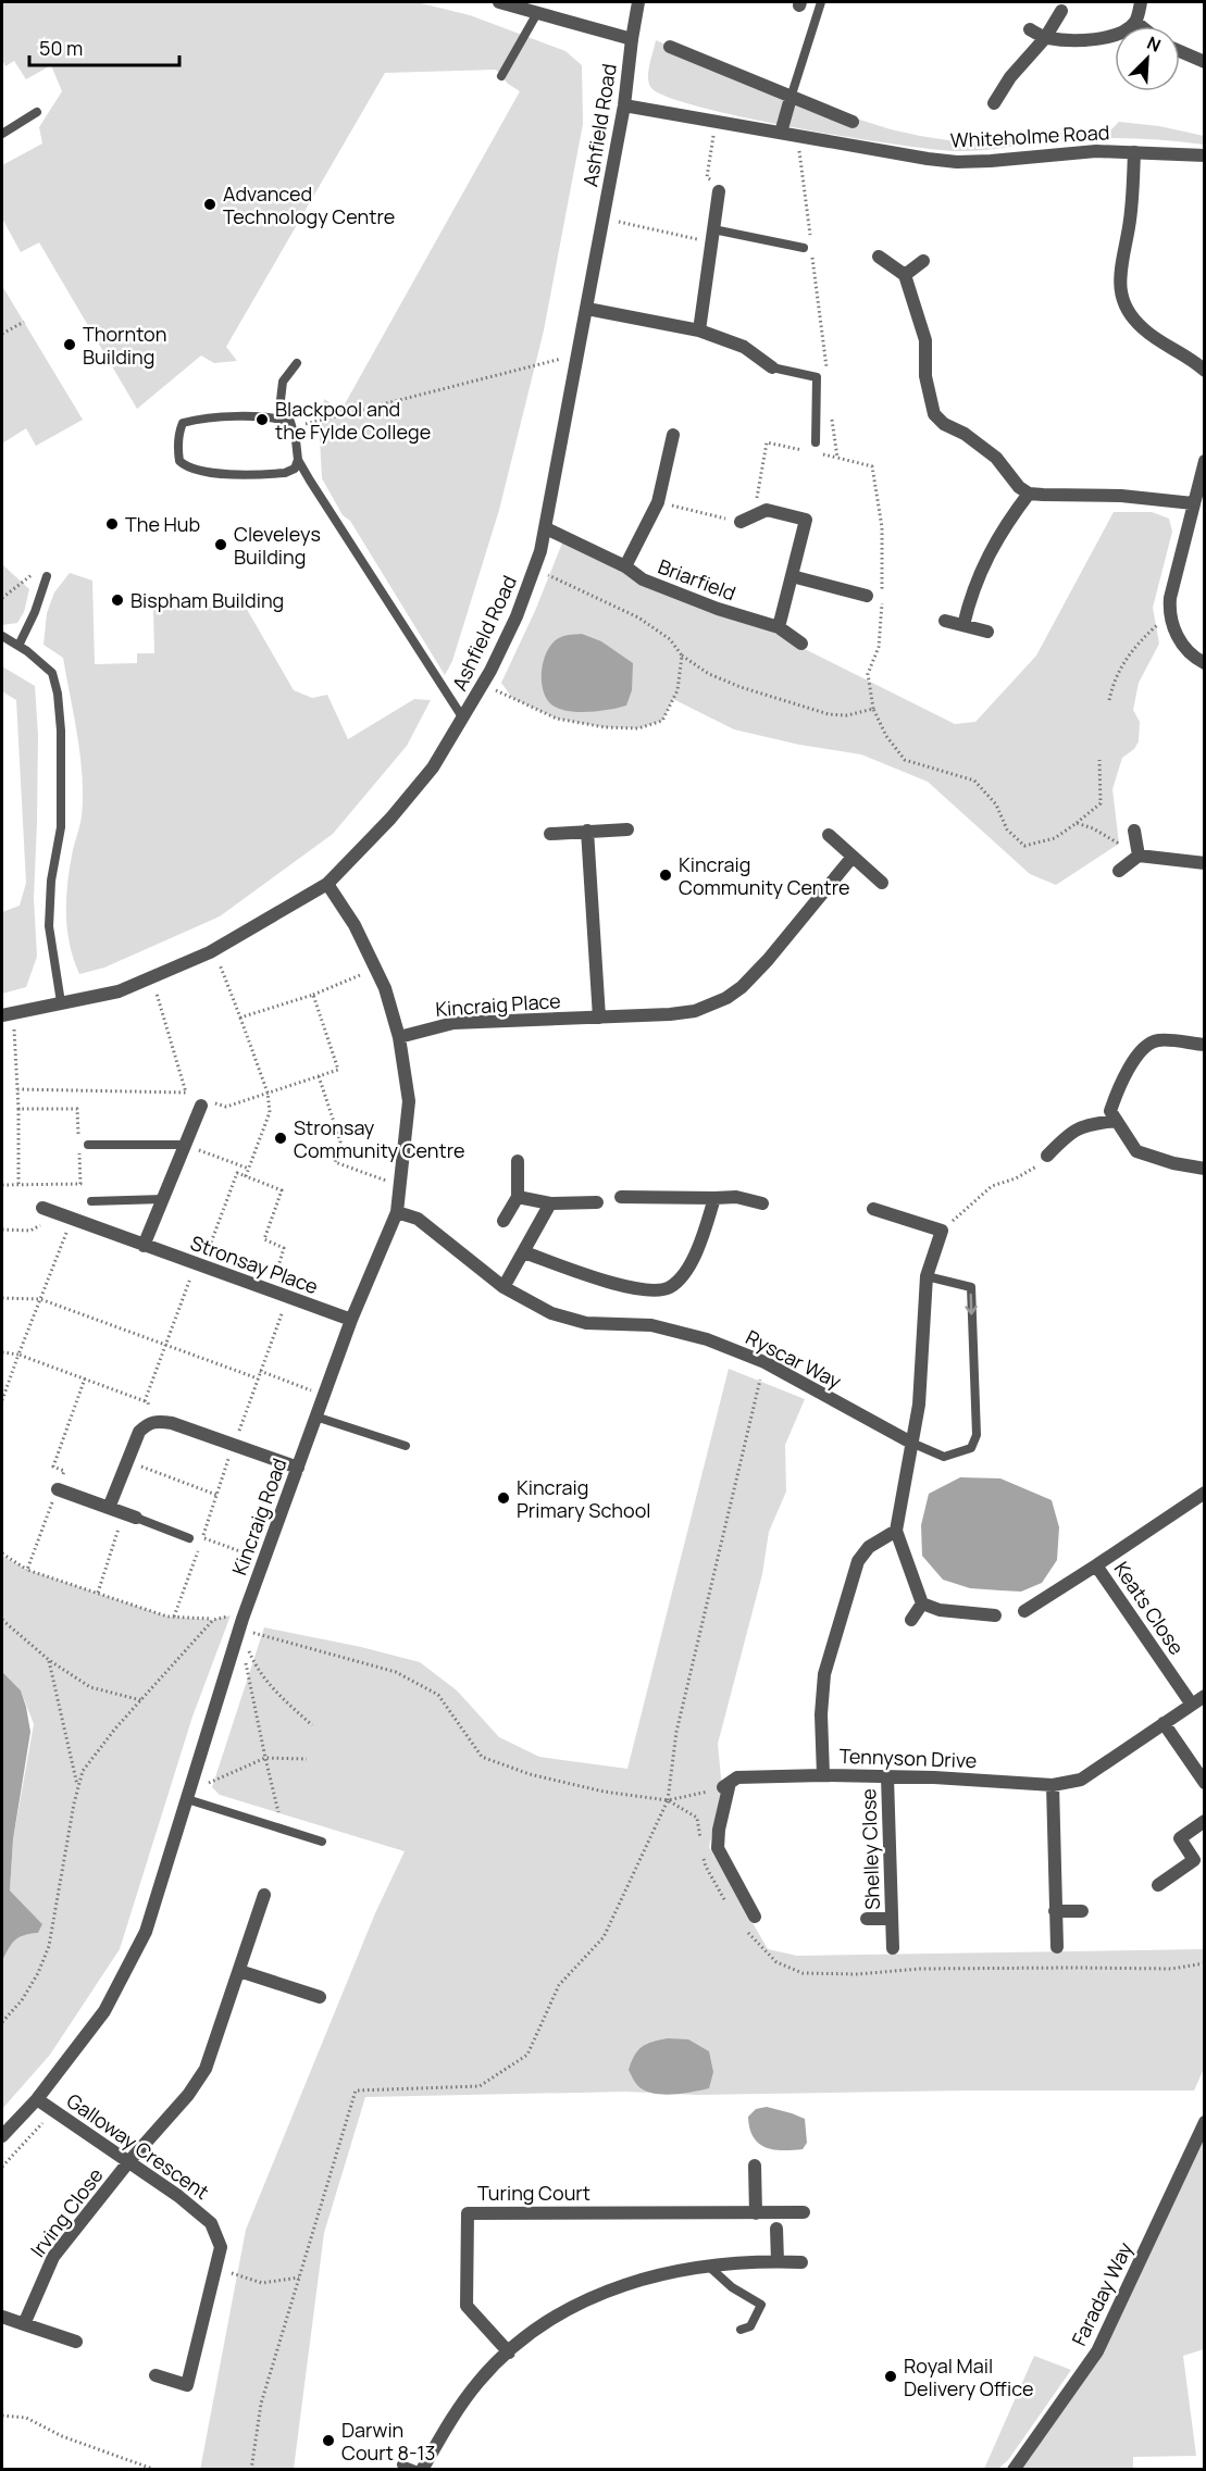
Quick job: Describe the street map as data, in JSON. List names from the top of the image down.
{
  "streets": {
    "street": [
      "Ashfield Road",
      "Whiteholme Road",
      "Briarfield",
      "Kincraig Place",
      "Stronsay Place",
      "Ryscar Way",
      "Kincraig Road",
      "Keats Close",
      "Tennyson Drive",
      "Shelley Close",
      "Galloway Crescent",
      "Turing Court",
      "Irving Close",
      "Faraday Way"
    ]
  },
  "crossings": [
    ["Ashfield Road", "Whiteholme Road"],
    ["Ashfield Road", "Briarfield"],
    ["Ashfield Road", "Kincraig Road"],
    ["Kincraig Place", "Kincraig Road"],
    ["Stronsay Place", "Kincraig Road"],
    ["Ryscar Way", "Kincraig Road"],
    ["Kincraig Road", "Galloway Crescent"],
    ["Keats Close", "Tennyson Drive"],
    ["Tennyson Drive", "Shelley Close"],
    ["Galloway Crescent", "Irving Close"]
  ],
  "places": [
    "Advanced Technology Centre",
    "Thornton Building",
    "Blackpool and the Fylde College",
    "The Hub",
    "Cleveleys Building",
    "Bispham Building",
    "Kincraig Community Centre",
    "Stronsay Community Centre",
    "Kincraig Primary School",
    "Royal Mail Delivery Office",
    "Darwin Court 8-13"
  ],
  "scale_bar": "50 m",
  "north": "top right"
}
